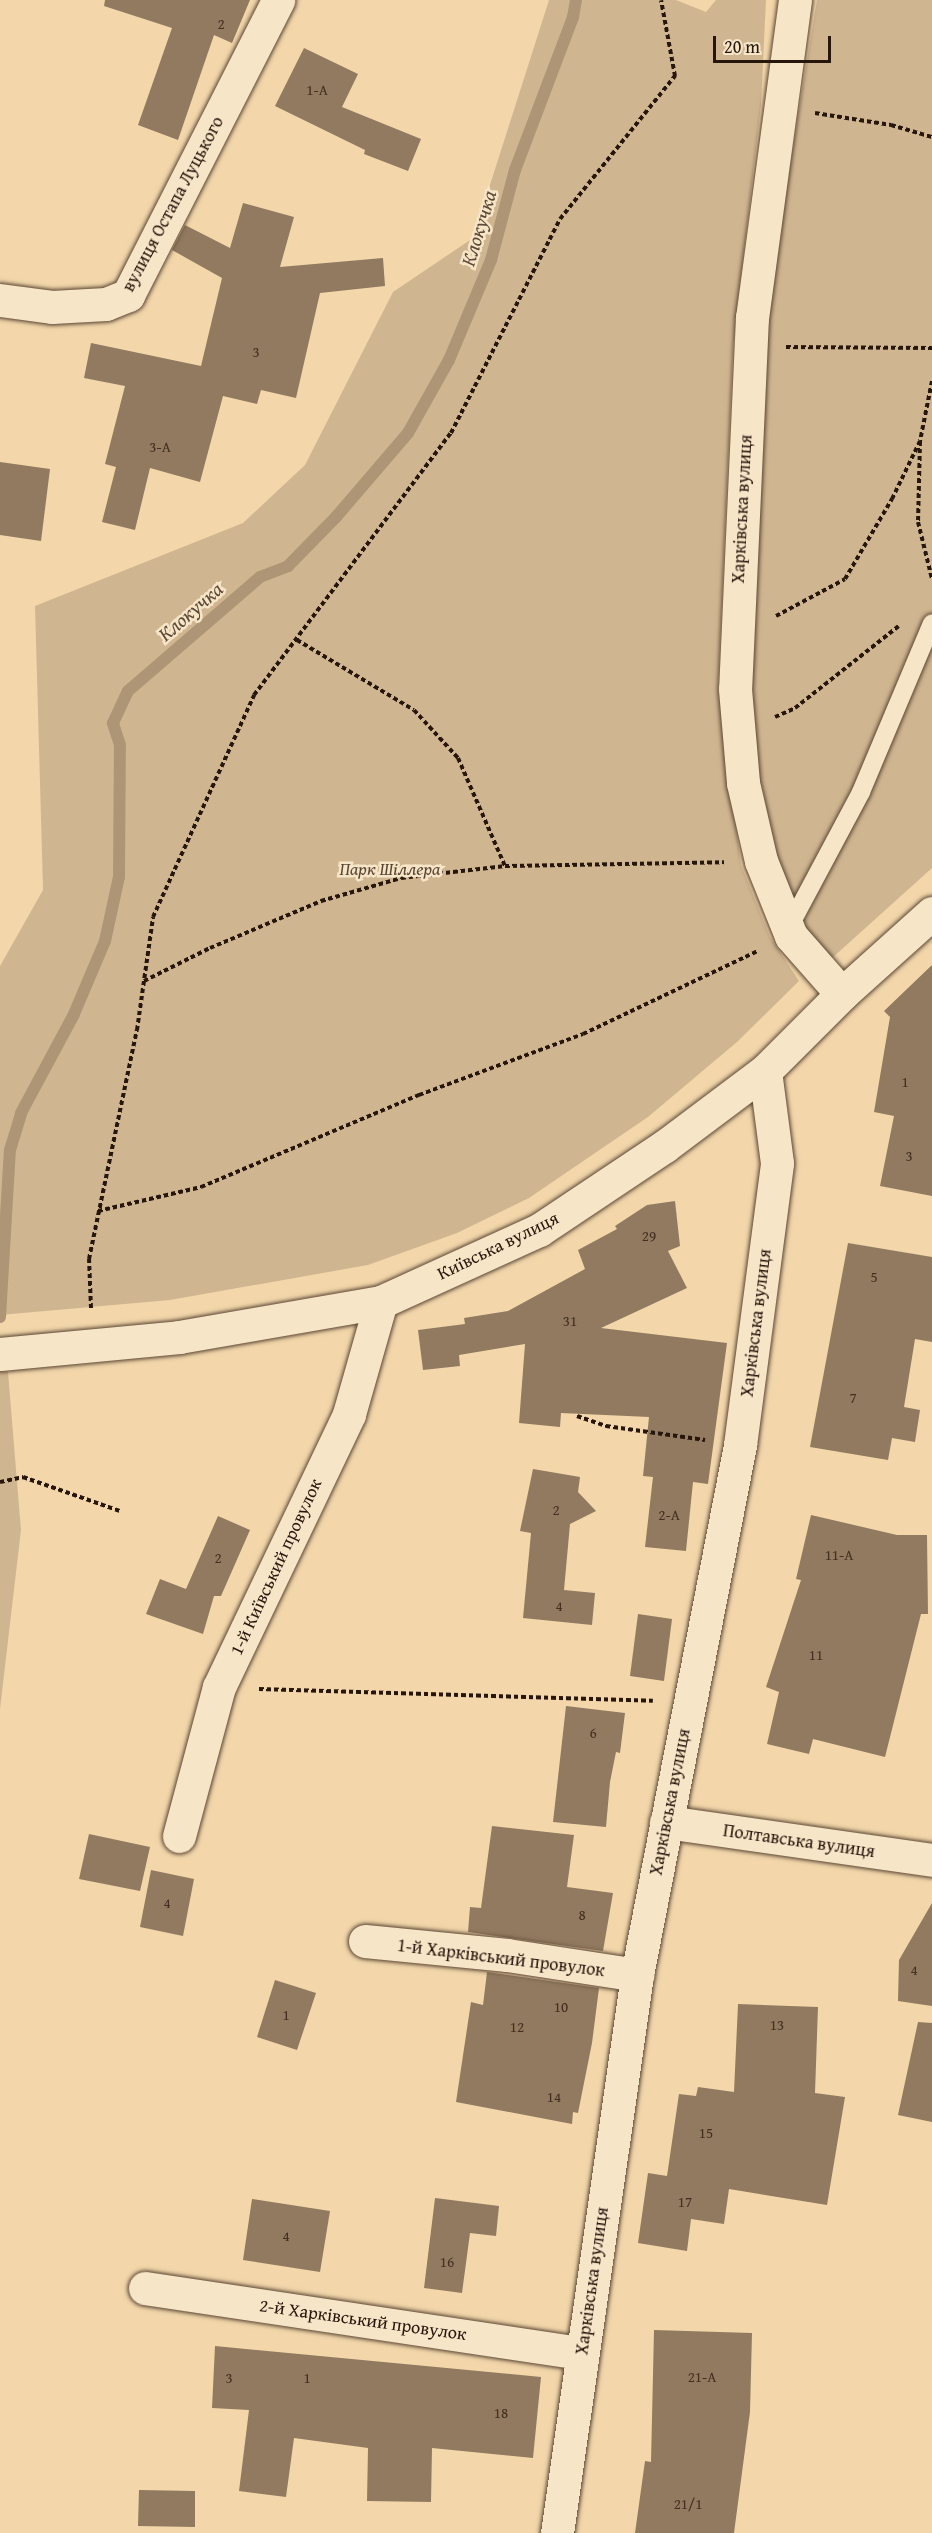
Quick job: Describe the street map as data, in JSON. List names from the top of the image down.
{
  "streets": {
    "street": [
      "вулиця Остапа Луцького",
      "Харківська вулиця",
      "Київська вулиця",
      "1-й Київський провулок",
      "Полтавська вулиця",
      "1-й Харківський провулок",
      "2-й Харківський провулок"
    ]
  },
  "crossings": [
    ["Харківська вулиця", "Київська вулиця"],
    ["Харківська вулиця", "Полтавська вулиця"],
    ["Харківська вулиця", "1-й Харківський провулок"],
    ["Харківська вулиця", "2-й Харківський провулок"],
    ["Київська вулиця", "1-й Київський провулок"]
  ],
  "water": ["Клокучка"],
  "parks": ["Парк Шіллера"],
  "house_numbers": [
    "2",
    "1-А",
    "3",
    "3-А",
    "1",
    "3",
    "29",
    "5",
    "31",
    "7",
    "2",
    "2-А",
    "11-А",
    "2",
    "4",
    "11",
    "6",
    "4",
    "8",
    "4",
    "10",
    "1",
    "13",
    "12",
    "14",
    "15",
    "17",
    "4",
    "16",
    "21-А",
    "3",
    "1",
    "18",
    "21/1"
  ],
  "scale_bar": "20 m"
}
